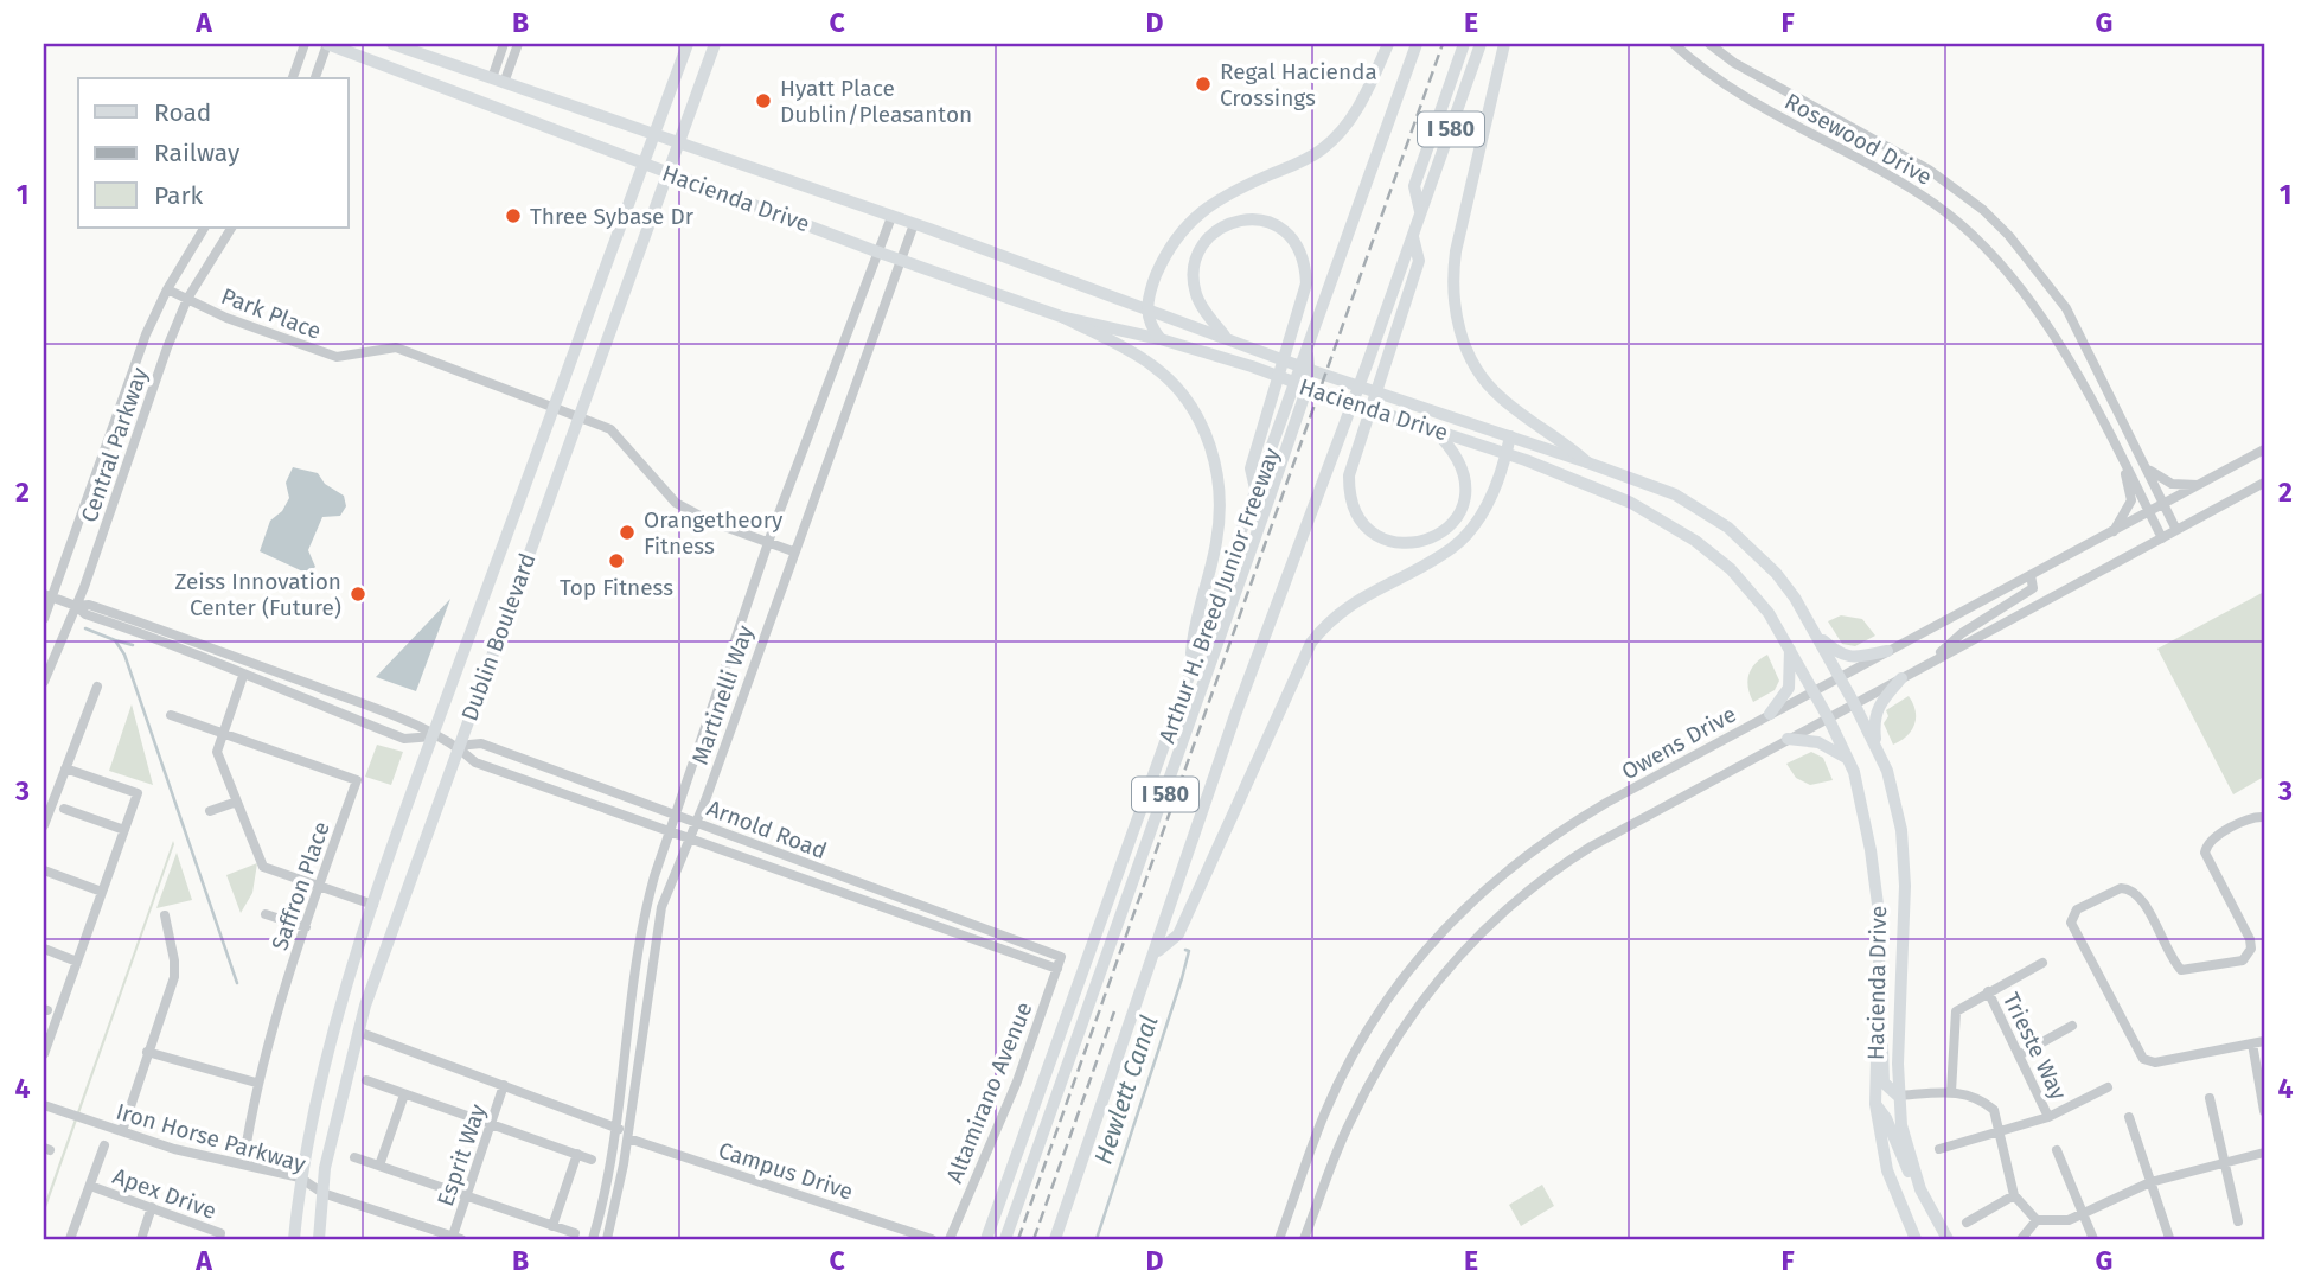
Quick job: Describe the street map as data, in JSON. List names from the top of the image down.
{
  "streets": {
    "highway": ["I 580", "Arthur H. Breed Junior Freeway"],
    "main road": ["Hacienda Drive", "Dublin Boulevard"],
    "street": [
      "Rosewood Drive",
      "Park Place",
      "Central Parkway",
      "Martinelli Way",
      "Owens Drive",
      "Arnold Road",
      "Saffron Place",
      "Trieste Way",
      "Altamirano Avenue",
      "Iron Horse Parkway",
      "Esprit Way",
      "Campus Drive",
      "Apex Drive"
    ]
  },
  "crossings": [
    ["I 580", "Arthur H. Breed Junior Freeway"],
    ["Rosewood Drive", "Owens Drive"],
    ["Hacienda Drive", "Dublin Boulevard"],
    ["Hacienda Drive", "Martinelli Way"],
    ["Hacienda Drive", "Owens Drive"],
    ["Park Place", "Central Parkway"],
    ["Park Place", "Dublin Boulevard"],
    ["Park Place", "Martinelli Way"],
    ["Central Parkway", "Arnold Road"],
    ["Dublin Boulevard", "Arnold Road"],
    ["Dublin Boulevard", "Iron Horse Parkway"],
    ["Dublin Boulevard", "Campus Drive"],
    ["Martinelli Way", "Arnold Road"],
    ["Martinelli Way", "Campus Drive"],
    ["Arnold Road", "Altamirano Avenue"],
    ["Iron Horse Parkway", "Esprit Way"],
    ["Esprit Way", "Campus Drive"]
  ],
  "water": ["Hewlett Canal"],
  "places": [
    "Regal Hacienda Crossings",
    "Hyatt Place Dublin/Pleasanton",
    "Three Sybase Dr",
    "Orangetheory Fitness",
    "Top Fitness",
    "Zeiss Innovation Center (Future)"
  ],
  "legend": ["Road", "Railway", "Park"],
  "grid": {
    "columns": [
      "A",
      "B",
      "C",
      "D",
      "E",
      "F",
      "G"
    ],
    "rows": [
      "1",
      "2",
      "3",
      "4"
    ]
  }
}
